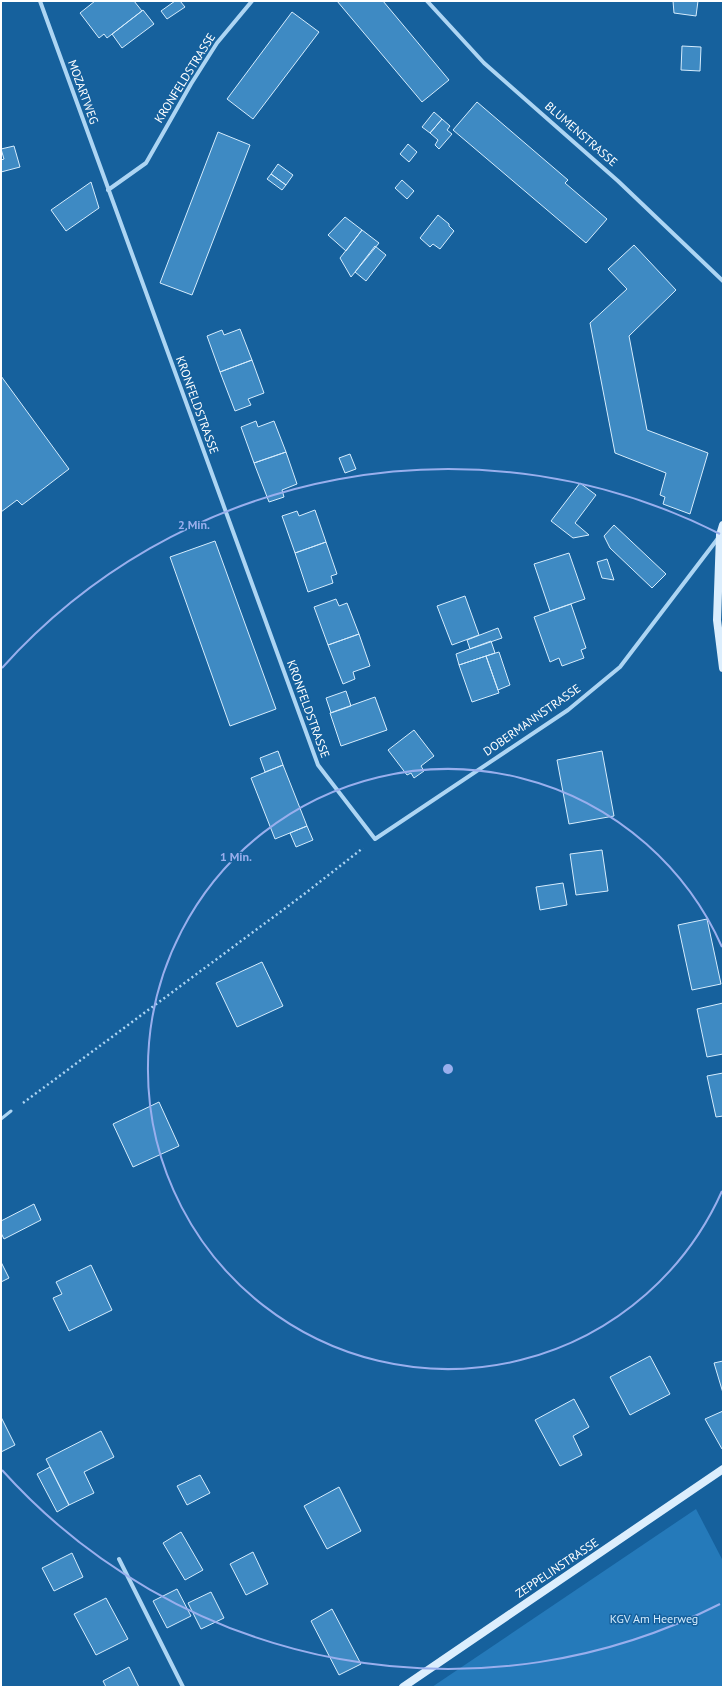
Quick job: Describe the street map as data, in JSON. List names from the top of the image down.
{
  "streets": {
    "street": [
      "KRONFELDSTRASSE",
      "MOZARTWEG",
      "BLUMENSTRASSE",
      "DOBERMANNSTRASSE",
      "ZEPPELINSTRASSE"
    ]
  },
  "crossings": [
    ["KRONFELDSTRASSE", "MOZARTWEG"],
    ["KRONFELDSTRASSE", "DOBERMANNSTRASSE"]
  ],
  "parks": ["KGV Am Heerweg"],
  "rings": ["2 Min.", "1 Min."]
}
